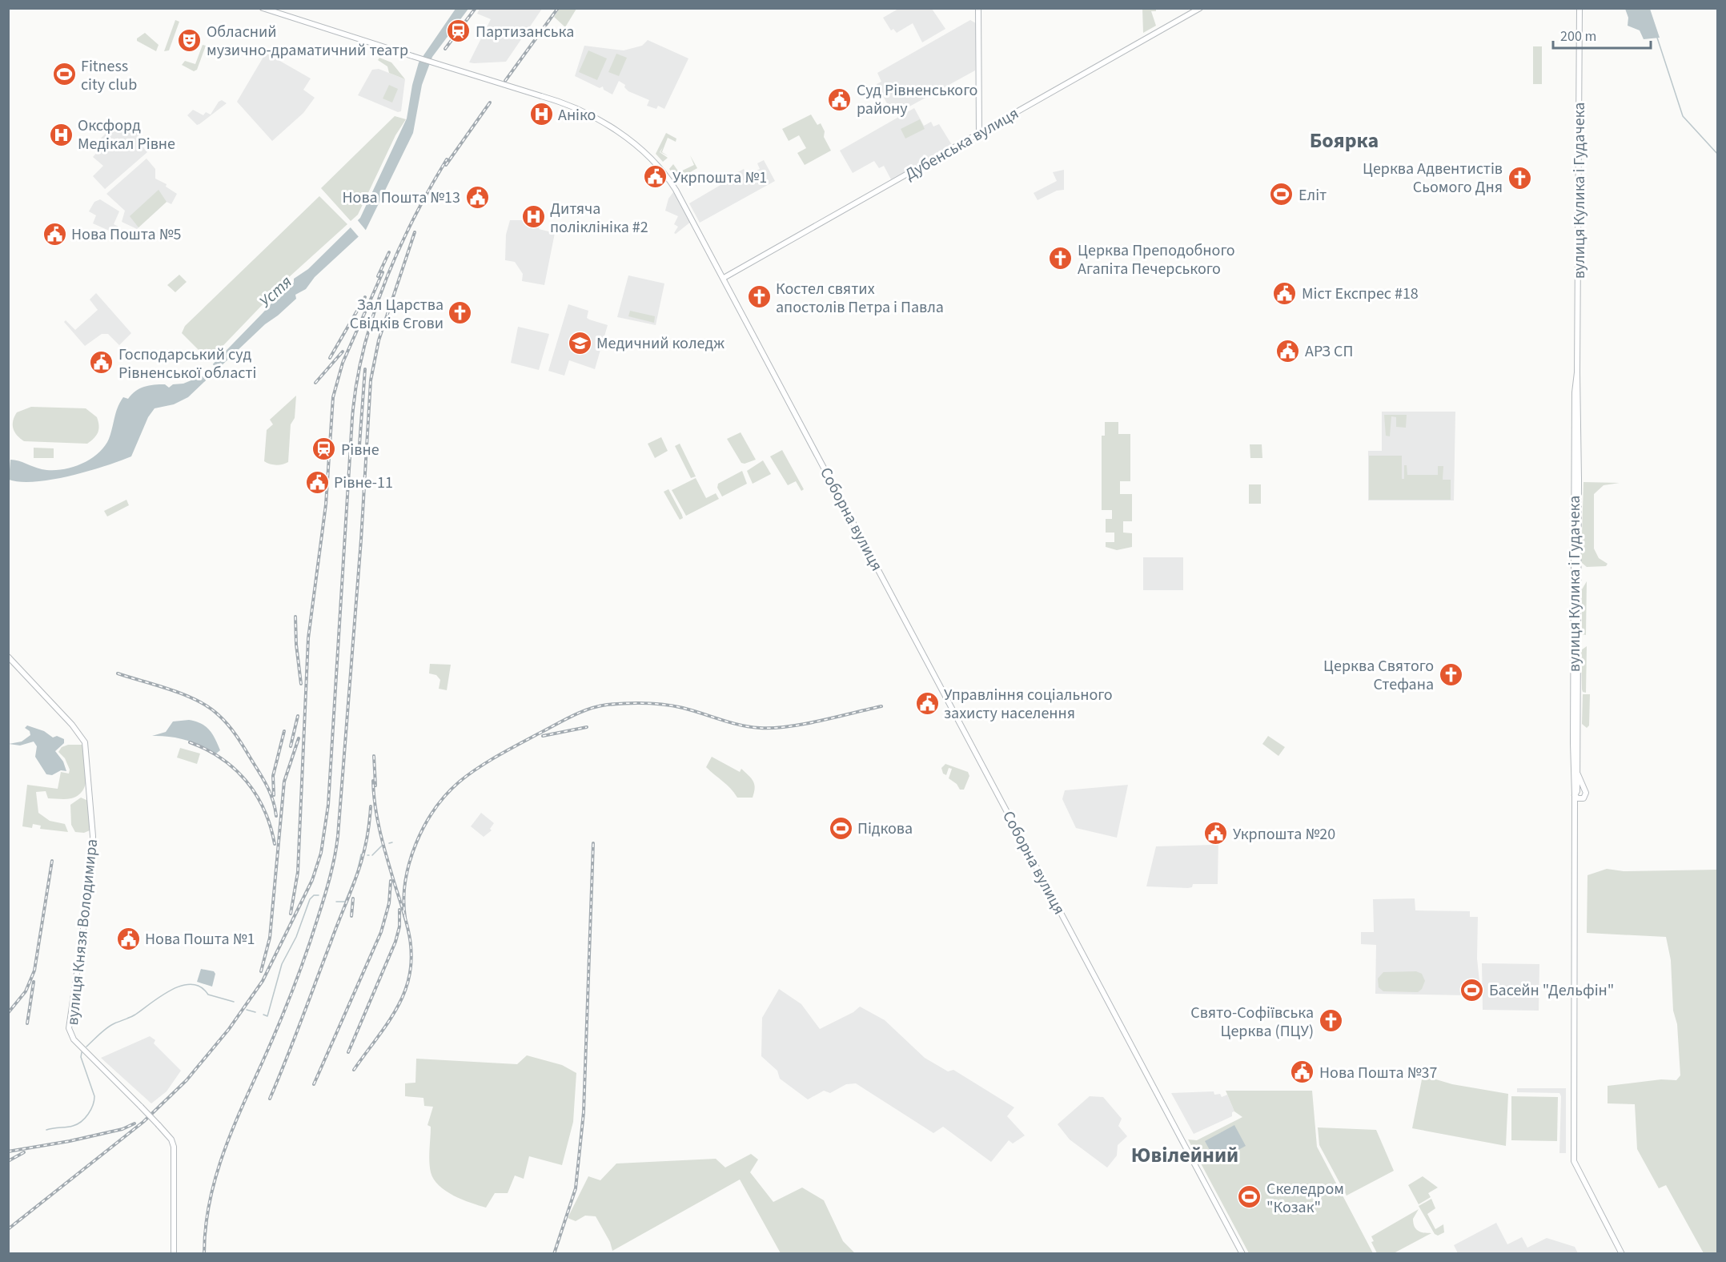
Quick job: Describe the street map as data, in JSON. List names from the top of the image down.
{
  "streets": {
    "main road": [
      "Дубенська вулиця",
      "вулиця Кулика і Гудачека",
      "Соборна вулиця",
      "вулиця Князя Володимира"
    ]
  },
  "crossings": [
    ["Дубенська вулиця", "Соборна вулиця"]
  ],
  "districts": ["Боярка", "Ювілейний"],
  "water": ["Устя"],
  "places": {
    "station": ["Партизанська", "Рівне"],
    "theatre": ["Обласний музично-драматичний театр"],
    "sports": [
      "Fitness city club",
      "Еліт",
      "Підкова",
      "Басейн \"Дельфін\"",
      "Скеледром \"Козак\""
    ],
    "public building": [
      "Суд Рівненського району",
      "Укрпошта №1",
      "Нова Пошта №13",
      "Нова Пошта №5",
      "Міст Експрес #18",
      "АРЗ СП",
      "Господарський суд Рівненської області",
      "Рівне-11",
      "Управління соціального захисту населення",
      "Укрпошта №20",
      "Нова Пошта №1",
      "Нова Пошта №37"
    ],
    "hospital": ["Аніко", "Оксфорд Медікал Рівне", "Дитяча поліклініка #2"],
    "church": [
      "Церква Адвентистів Сьомого Дня",
      "Церква Преподобного Агапіта Печерського",
      "Костел святих апостолів Петра і Павла",
      "Зал Царства Свідків Єгови",
      "Церква Святого Стефана",
      "Свято-Софіївська Церква (ПЦУ)"
    ],
    "school or university": ["Медичний коледж"]
  },
  "scale_bar": "200 m"
}
